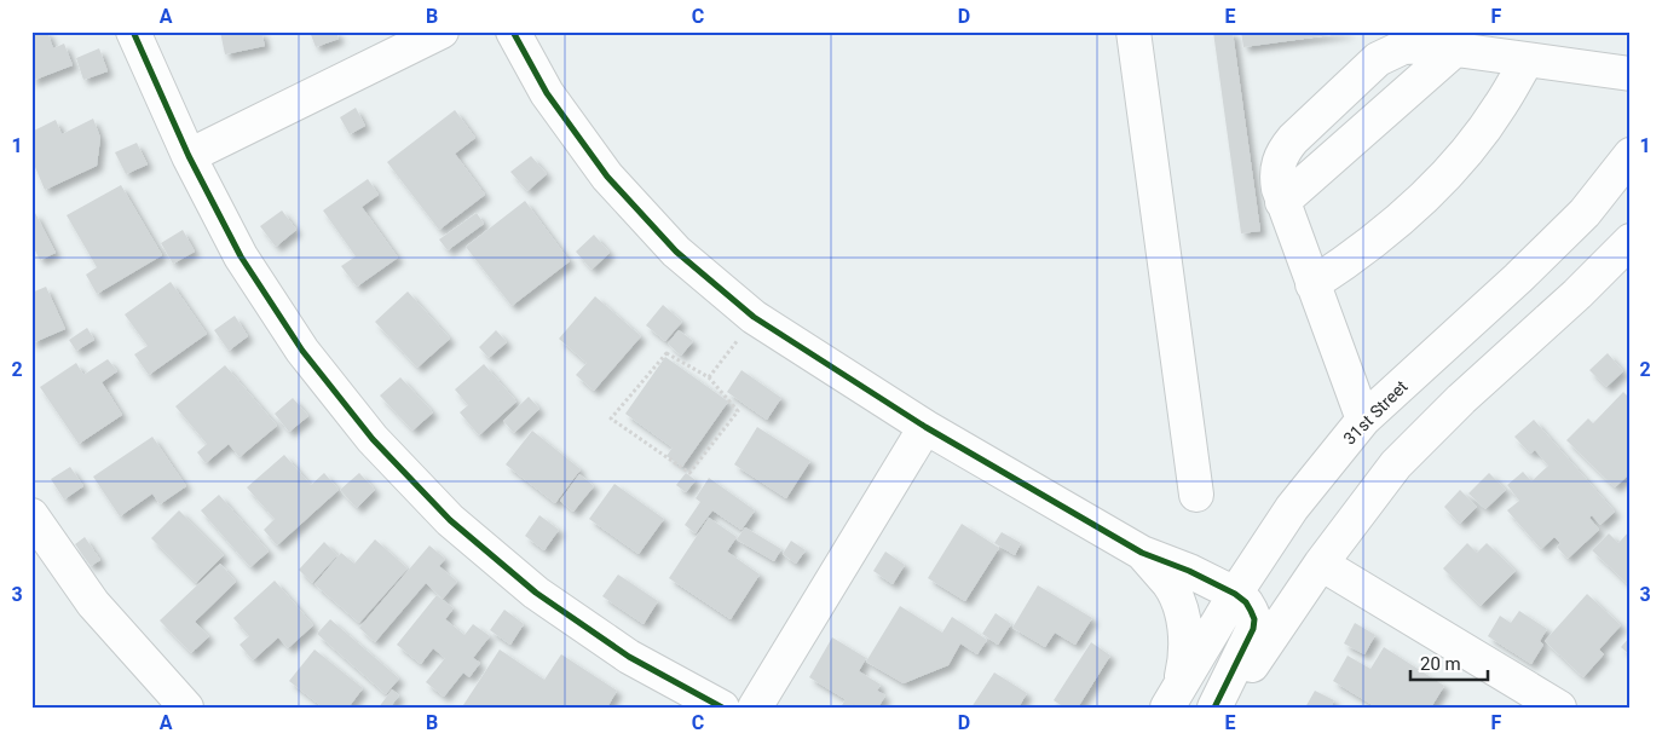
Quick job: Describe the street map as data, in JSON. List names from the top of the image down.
{
  "streets": {
    "street": ["31st Street"]
  },
  "scale_bar": "20 m",
  "grid": {
    "columns": [
      "A",
      "B",
      "C",
      "D",
      "E",
      "F"
    ],
    "rows": ["1", "2", "3"]
  }
}
